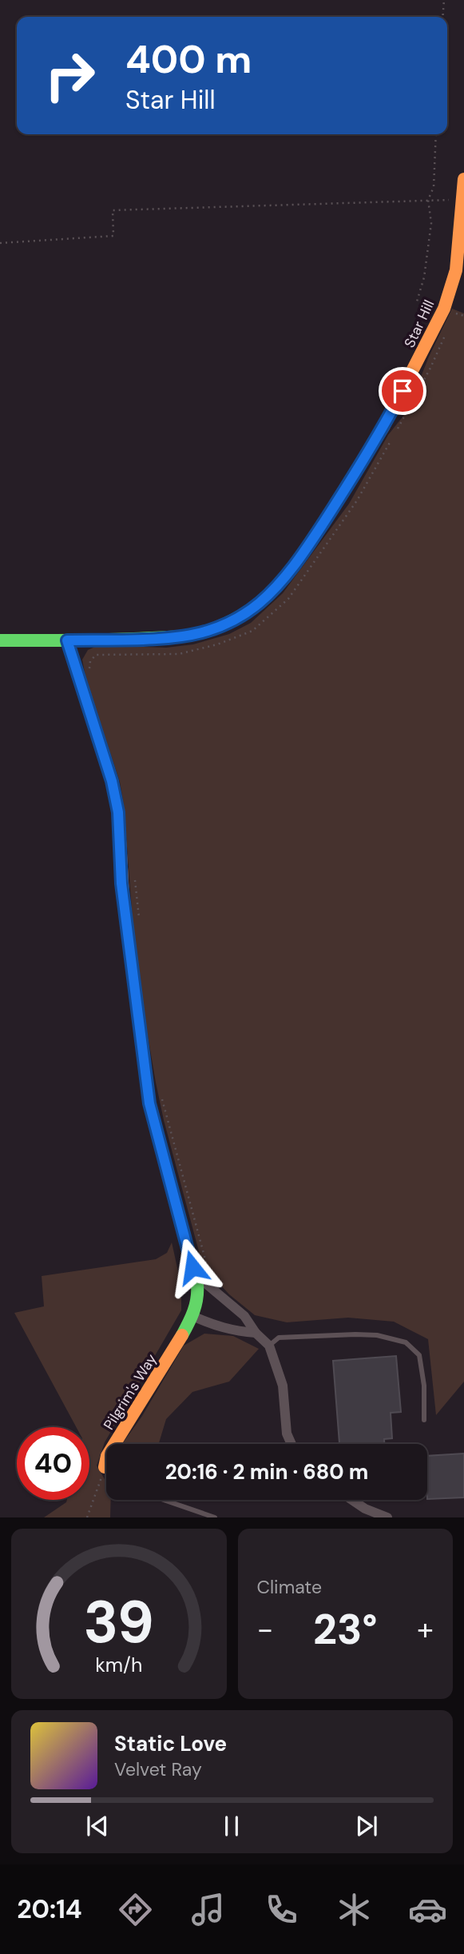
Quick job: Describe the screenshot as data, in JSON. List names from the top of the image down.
{
  "streets": {
    "street": ["Star Hill", "Pilgrim's Way"]
  },
  "crossings": [
    ["Star Hill", "Pilgrim's Way"]
  ],
  "page": {
    "turn": ["400 m", "Star Hill"],
    "limit": "40",
    "trip": "20:16 · 2 min · 680 m",
    "tile": "Climate",
    "heat": ["−", "23°", "+"],
    "song": ["Static Love", "Velvet Ray"],
    "tabs": "20:14",
    "gauge": ["39", "km/h"]
  }
}
